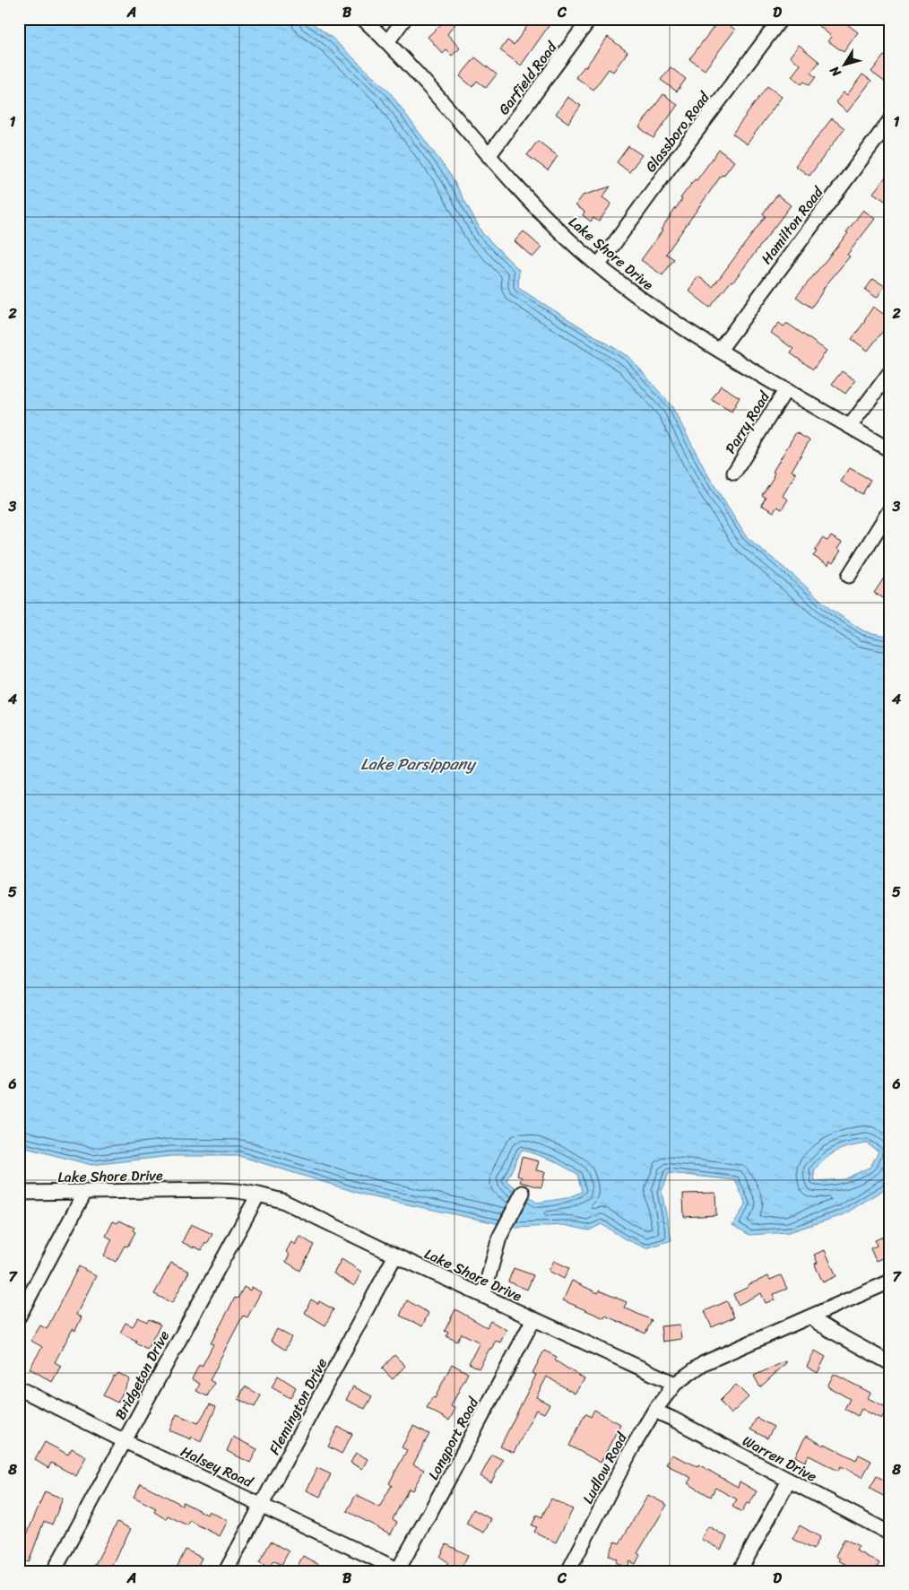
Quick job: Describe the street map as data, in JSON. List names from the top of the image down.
{
  "streets": {
    "street": [
      "Garfield Road",
      "Glassboro Road",
      "Hamilton Road",
      "Lake Shore Drive",
      "Parry Road",
      "Bridgeton Drive",
      "Flemington Drive",
      "Longport Road",
      "Warren Drive",
      "Halsey Road",
      "Ludlow Road"
    ]
  },
  "crossings": [
    ["Garfield Road", "Lake Shore Drive"],
    ["Glassboro Road", "Lake Shore Drive"],
    ["Hamilton Road", "Lake Shore Drive"],
    ["Lake Shore Drive", "Parry Road"],
    ["Lake Shore Drive", "Bridgeton Drive"],
    ["Lake Shore Drive", "Flemington Drive"],
    ["Lake Shore Drive", "Longport Road"],
    ["Lake Shore Drive", "Ludlow Road"],
    ["Bridgeton Drive", "Halsey Road"],
    ["Flemington Drive", "Halsey Road"],
    ["Longport Road", "Halsey Road"],
    ["Warren Drive", "Ludlow Road"]
  ],
  "water": ["Lake Parsippany"],
  "north": "bottom left",
  "grid": {
    "columns": [
      "A",
      "B",
      "C",
      "D"
    ],
    "rows": [
      "1",
      "2",
      "3",
      "4",
      "5",
      "6",
      "7",
      "8"
    ]
  }
}
